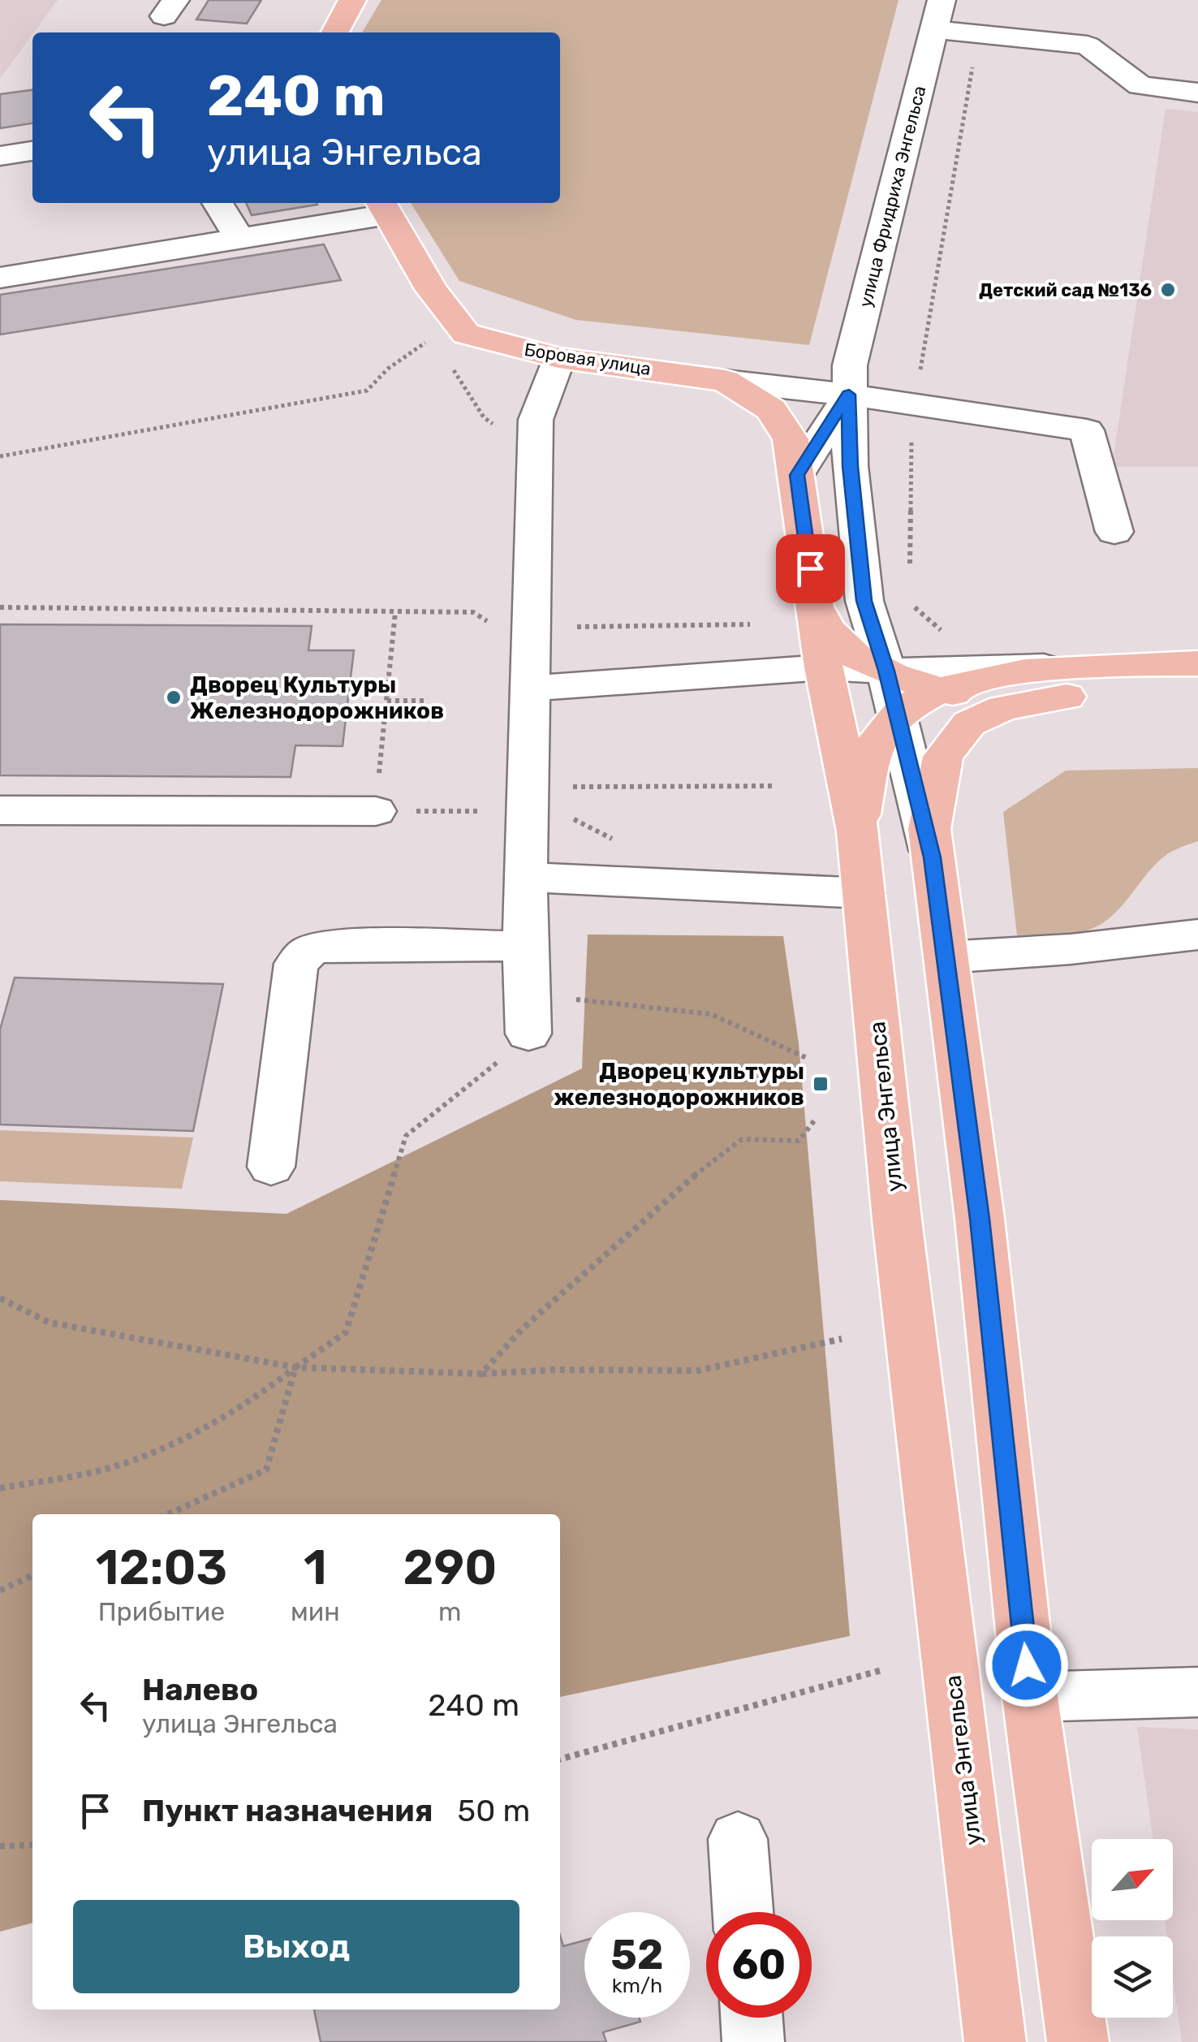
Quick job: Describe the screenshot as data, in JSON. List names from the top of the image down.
{
  "streets": {
    "main road": ["Боровая улица", "улица Энгельса"],
    "street": ["улица Фридриха Энгельса"]
  },
  "crossings": [
    ["улица Фридриха Энгельса", "Боровая улица"],
    ["Боровая улица", "улица Энгельса"]
  ],
  "places": {
    "other": ["Детский сад №136", "Дворец Культуры Железнодорожников"],
    "transit": ["Дворец культуры железнодорожников"]
  },
  "north": "top right",
  "page": {
    "turn": ["240 m", "улица Энгельса"],
    "eta": [
      "12:03",
      "Прибытие",
      "1",
      "мин",
      "290",
      "m"
    ],
    "list": [
      {
        "name": "Налево",
        "note": "улица Энгельса",
        "value": "240 m"
      },
      {
        "name": "Пункт назначения",
        "value": "50 m"
      }
    ],
    "buttons": "Выход",
    "speed": "52 km/h",
    "limit": "60"
  }
}
